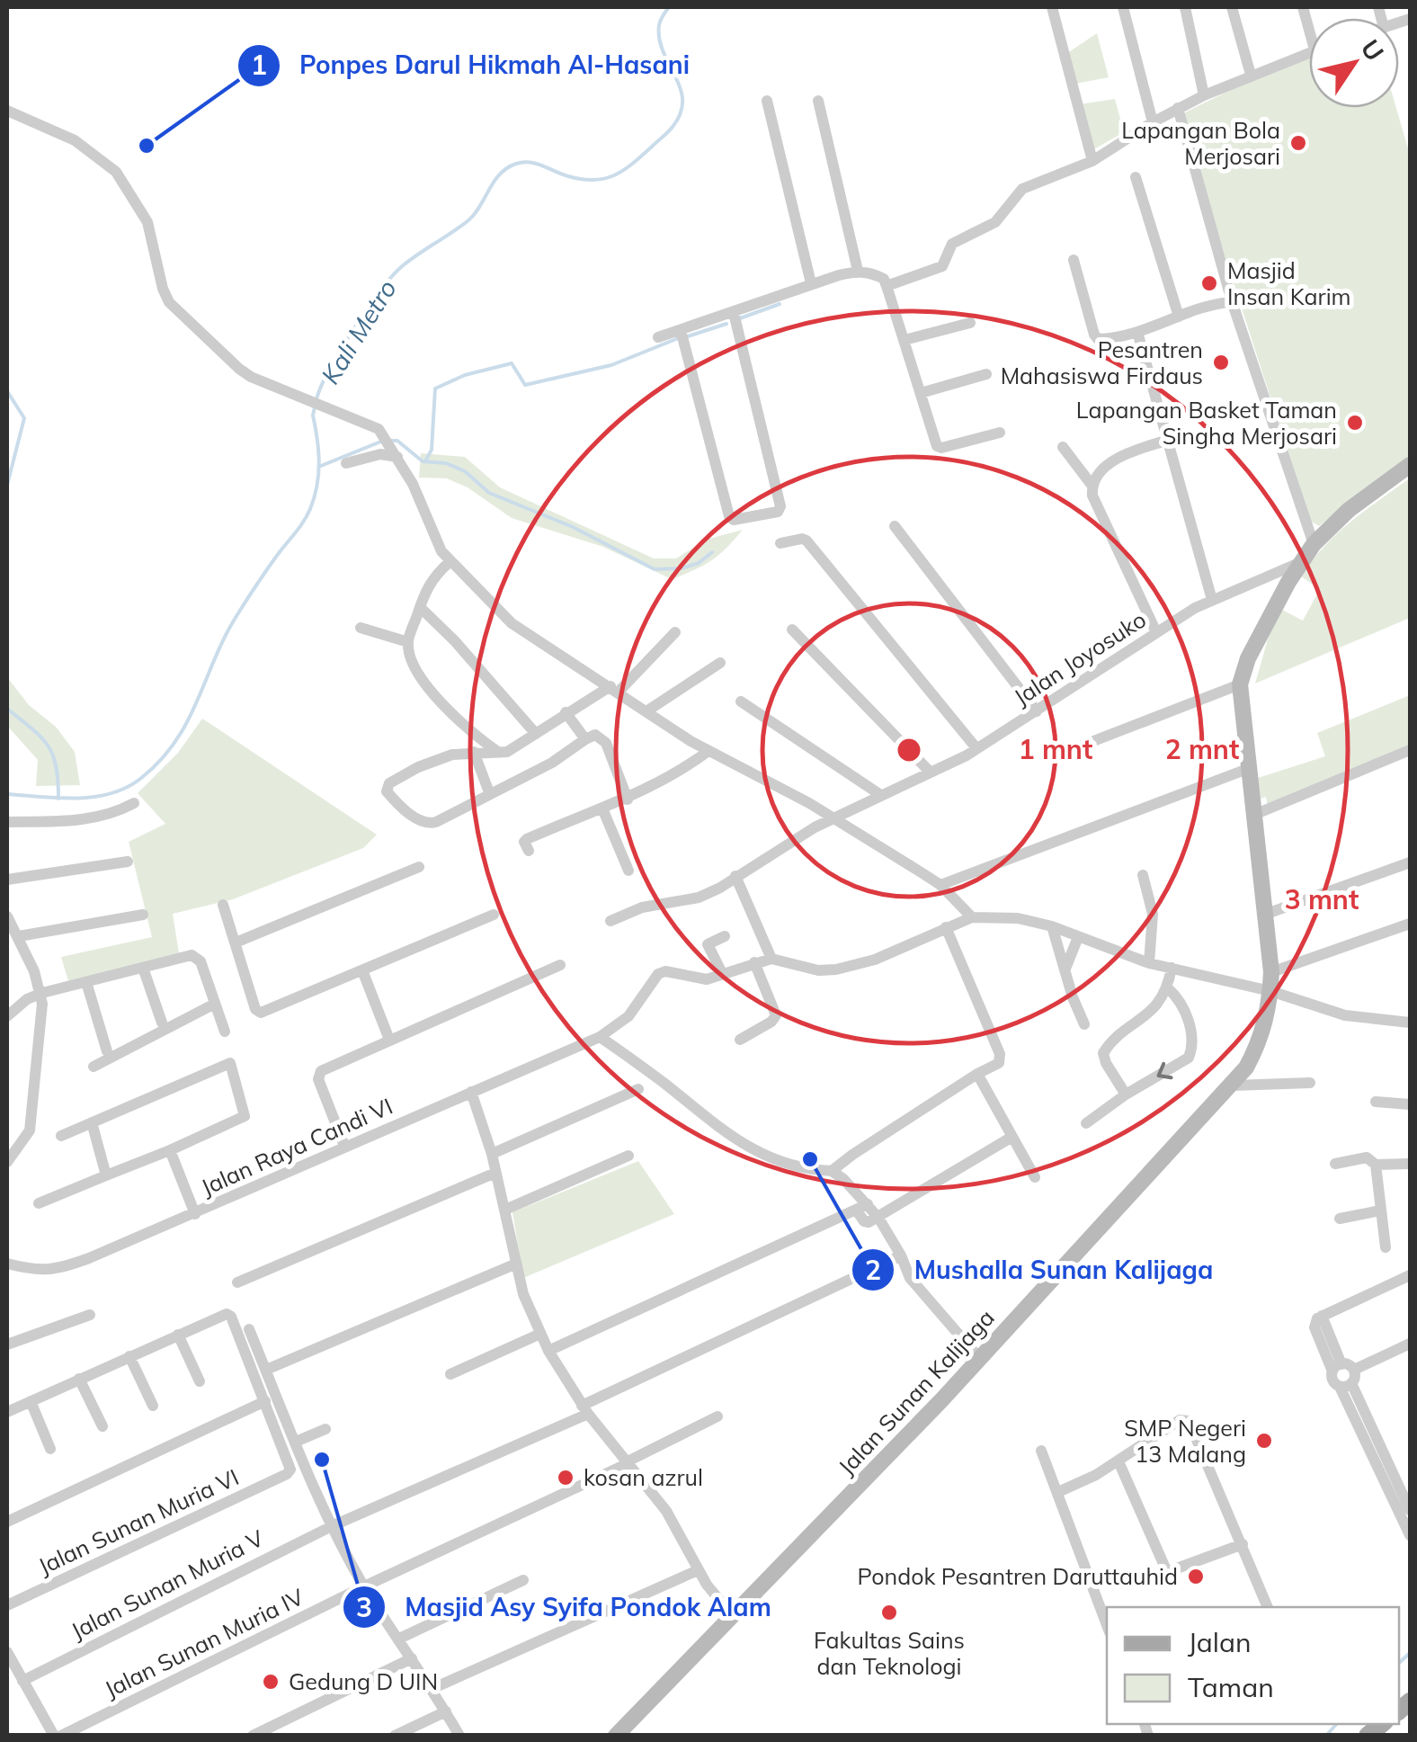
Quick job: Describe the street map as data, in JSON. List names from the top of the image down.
{
  "streets": {
    "main road": ["Jalan Sunan Kalijaga"],
    "street": [
      "Jalan Joyosuko",
      "Jalan Raya Candi VI",
      "Jalan Sunan Muria VI",
      "Jalan Sunan Muria V",
      "Jalan Sunan Muria IV"
    ]
  },
  "water": ["Kali Metro"],
  "places": [
    "Lapangan Bola Merjosari",
    "Ponpes Darul Hikmah Al-Hasani",
    "Masjid Insan Karim",
    "Pesantren Mahasiswa Firdaus",
    "Lapangan Basket Taman Singha Merjosari",
    "Mushalla Sunan Kalijaga",
    "SMP Negeri 13 Malang",
    "Masjid Asy Syifa Pondok Alam",
    "kosan azrul",
    "Pondok Pesantren Daruttauhid",
    "Fakultas Sains dan Teknologi",
    "Gedung D UIN"
  ],
  "legend": ["Jalan", "Taman"],
  "north": "top right",
  "rings": ["1 mnt", "2 mnt", "3 mnt"]
}
